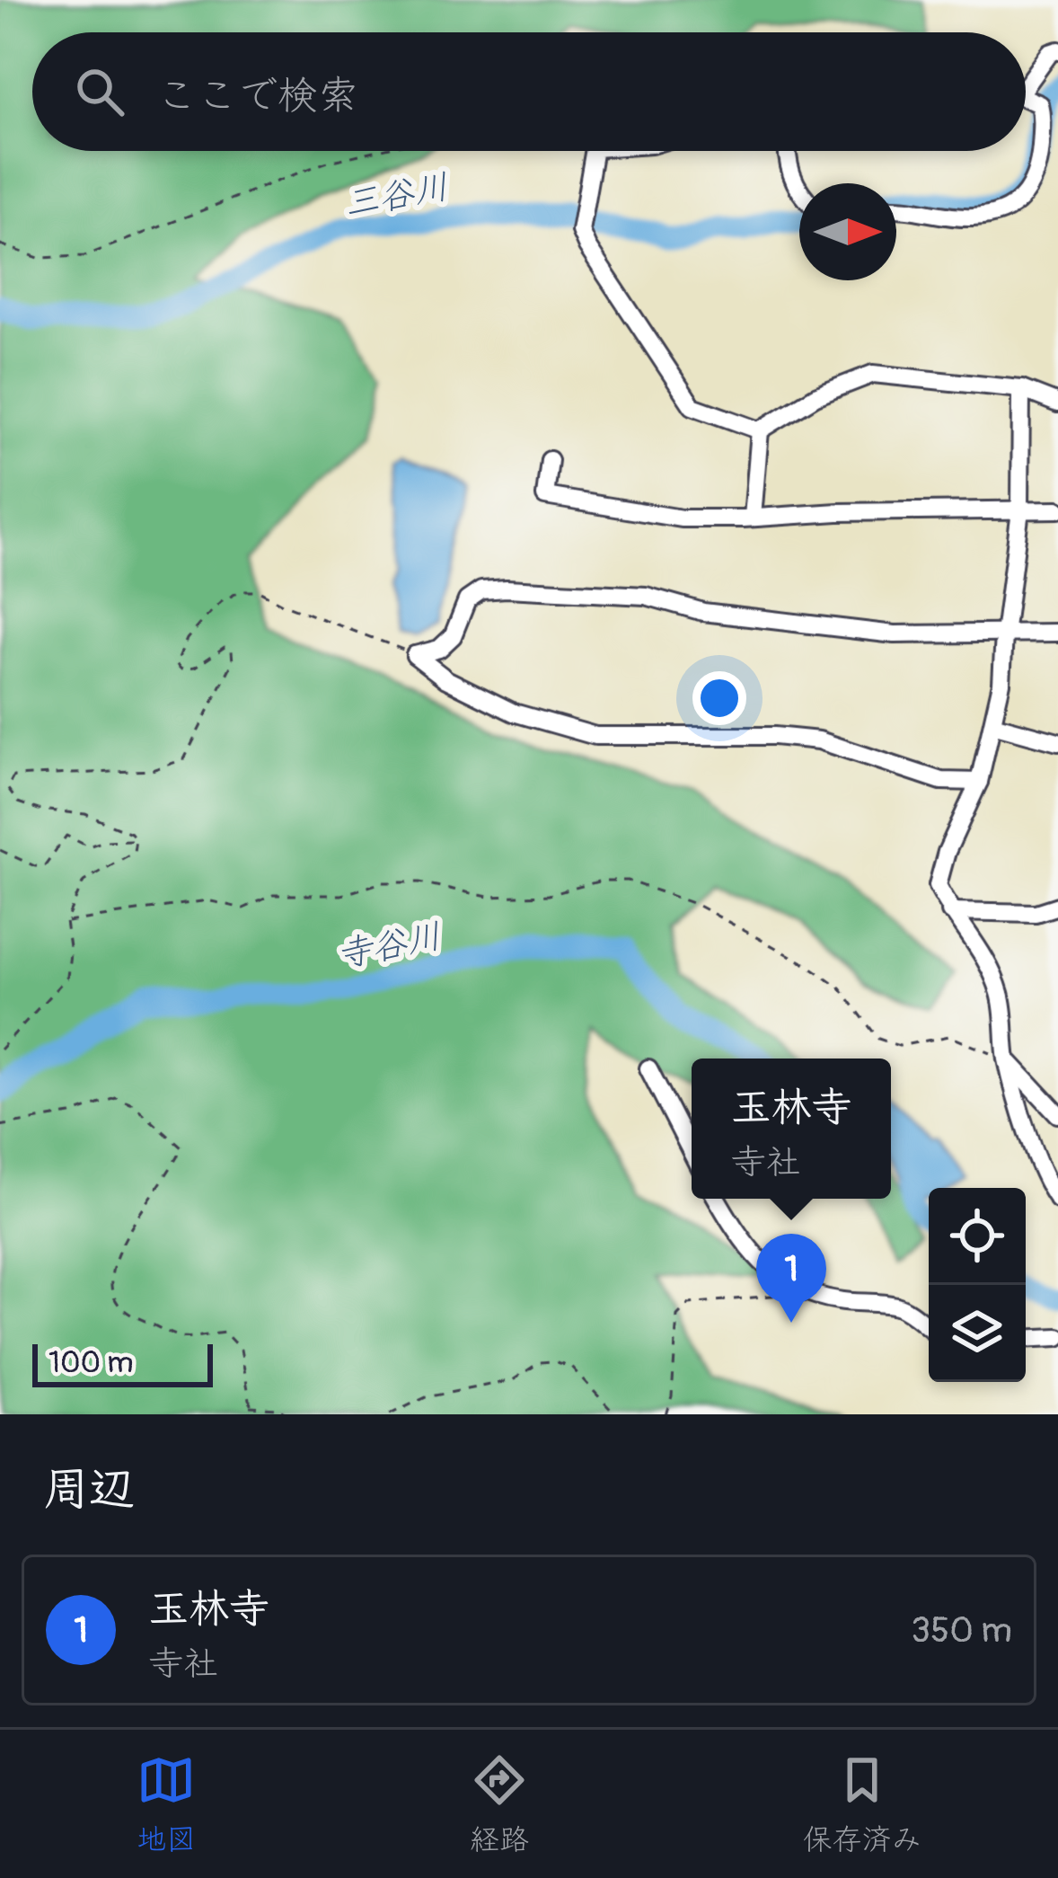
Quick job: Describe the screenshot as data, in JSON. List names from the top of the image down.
{
  "water": ["三谷川", "寺谷川"],
  "scale_bar": "100 m",
  "north": "right",
  "page": {
    "search": "ここで検索",
    "popup": ["玉林寺", "寺社"],
    "pins": "1",
    "scale": "100 m",
    "heading": "周辺",
    "list": [
      {
        "mark": "1",
        "name": "玉林寺",
        "note": "寺社",
        "value": "350 m"
      }
    ],
    "nav": ["地図", "経路", "保存済み"]
  }
}
